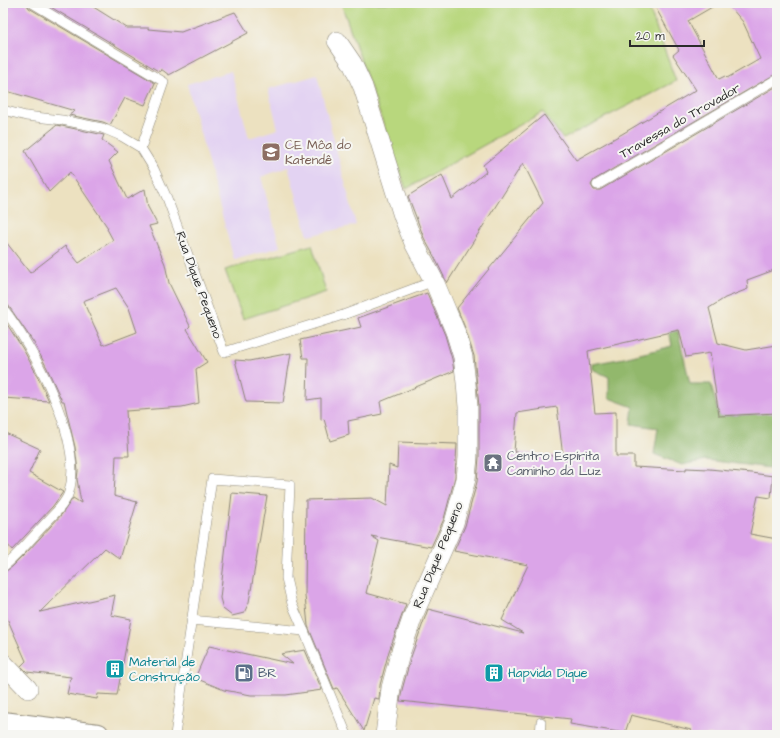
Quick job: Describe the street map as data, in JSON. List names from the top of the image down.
{
  "streets": {
    "street": ["Rua Dique Pequeno"],
    "lane": ["Travessa do Trovador"]
  },
  "places": {
    "school or university": ["CE Môa do Katendê"],
    "temple": ["Centro Espírita Caminho da Luz"],
    "building": ["Material de Construção", "Hapvida Dique"],
    "fuel station": ["BR"]
  },
  "scale_bar": "20 m"
}
